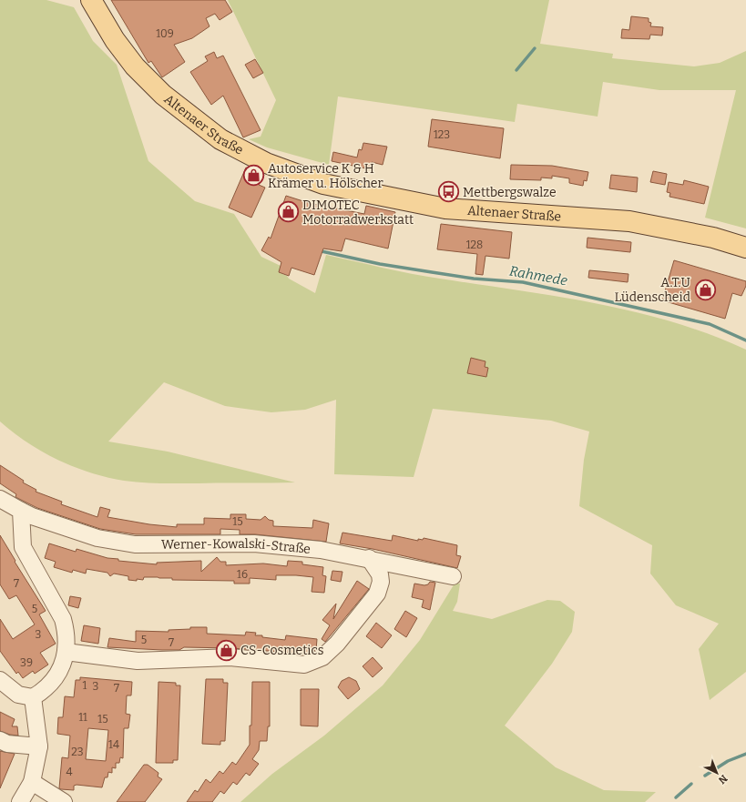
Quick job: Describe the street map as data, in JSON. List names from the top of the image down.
{
  "streets": {
    "main road": ["Altenaer Straße"],
    "street": ["Werner-Kowalski-Straße"]
  },
  "water": ["Rahmede"],
  "places": {
    "shop": [
      "Autoservice K & H Krämer u. Hölscher",
      "DIMOTEC Motorradwerkstatt",
      "A.T.U Lüdenscheid",
      "CS-Cosmetics"
    ],
    "bus stop": ["Mettbergswalze"]
  },
  "house_numbers": [
    "109",
    "123",
    "128",
    "15",
    "16",
    "7",
    "5",
    "3",
    "5",
    "7",
    "39",
    "1",
    "3",
    "7",
    "11",
    "15",
    "14",
    "23",
    "4"
  ],
  "north": "bottom right"
}
